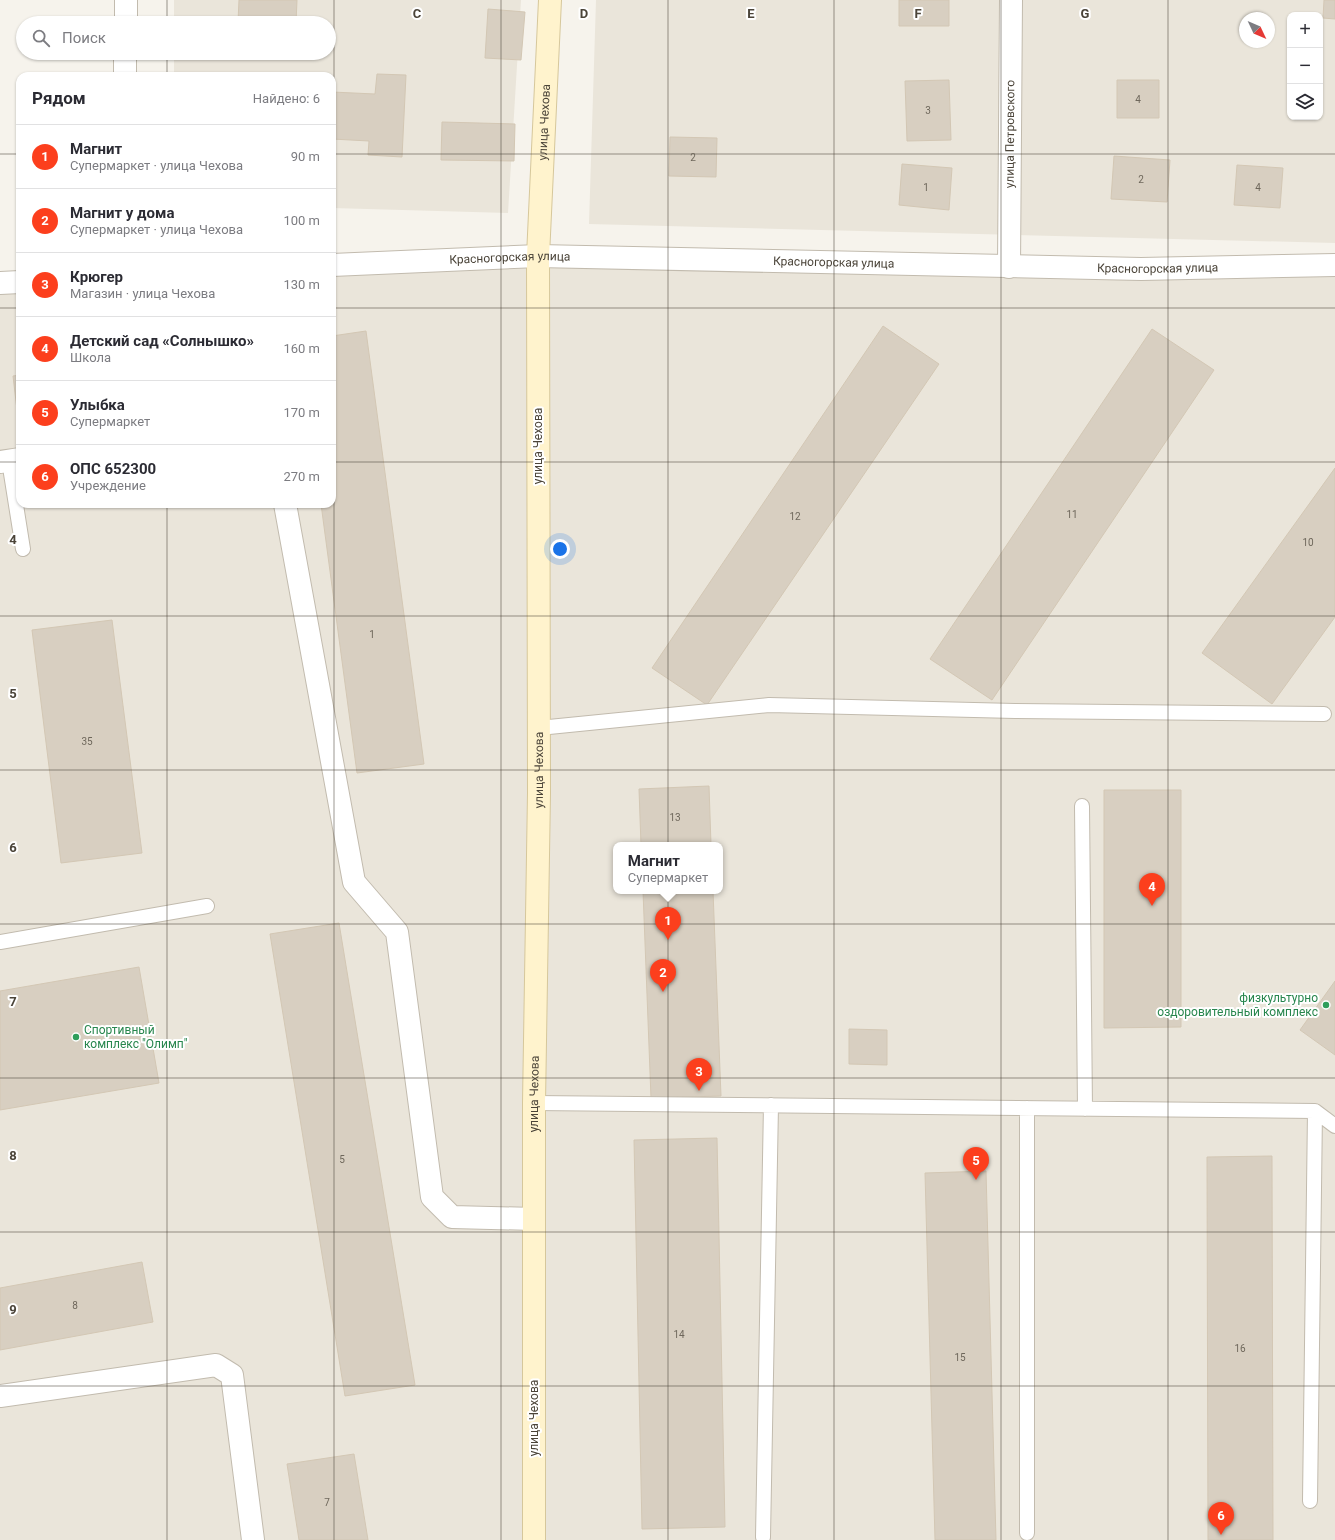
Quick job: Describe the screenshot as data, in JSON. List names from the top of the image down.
{
  "streets": {
    "street": ["улица Чехова", "улица Петровского", "Красногорская улица"]
  },
  "crossings": [
    ["улица Чехова", "Красногорская улица"],
    ["улица Петровского", "Красногорская улица"]
  ],
  "places": ["физкультурно оздоровительный комплекс", "Спортивный комплекс \"Олимп\""],
  "house_numbers": [
    "4",
    "3",
    "2",
    "2",
    "1",
    "4",
    "11",
    "12",
    "10",
    "1",
    "35",
    "13",
    "5",
    "8",
    "14",
    "16",
    "15",
    "7"
  ],
  "north": "bottom right",
  "page": {
    "map_buttons": ["+", "−"],
    "search": "Поиск",
    "heading": ["Рядом", "Найдено: 6"],
    "list": [
      {
        "mark": "1",
        "name": "Магнит",
        "note": "Супермаркет · улица Чехова",
        "value": "90 m"
      },
      {
        "mark": "2",
        "name": "Магнит у дома",
        "note": "Супермаркет · улица Чехова",
        "value": "100 m"
      },
      {
        "mark": "3",
        "name": "Крюгер",
        "note": "Магазин · улица Чехова",
        "value": "130 m"
      },
      {
        "mark": "4",
        "name": "Детский сад «Солнышко»",
        "note": "Школа",
        "value": "160 m"
      },
      {
        "mark": "5",
        "name": "Улыбка",
        "note": "Супермаркет",
        "value": "170 m"
      },
      {
        "mark": "6",
        "name": "ОПС 652300",
        "note": "Учреждение",
        "value": "270 m"
      }
    ],
    "popup": ["Магнит", "Супермаркет"],
    "pins": [
      "4",
      "1",
      "2",
      "3",
      "5",
      "6"
    ]
  },
  "grid": {
    "columns": [
      "C",
      "D",
      "E",
      "F",
      "G"
    ],
    "rows": [
      "4",
      "5",
      "6",
      "7",
      "8",
      "9"
    ]
  }
}
